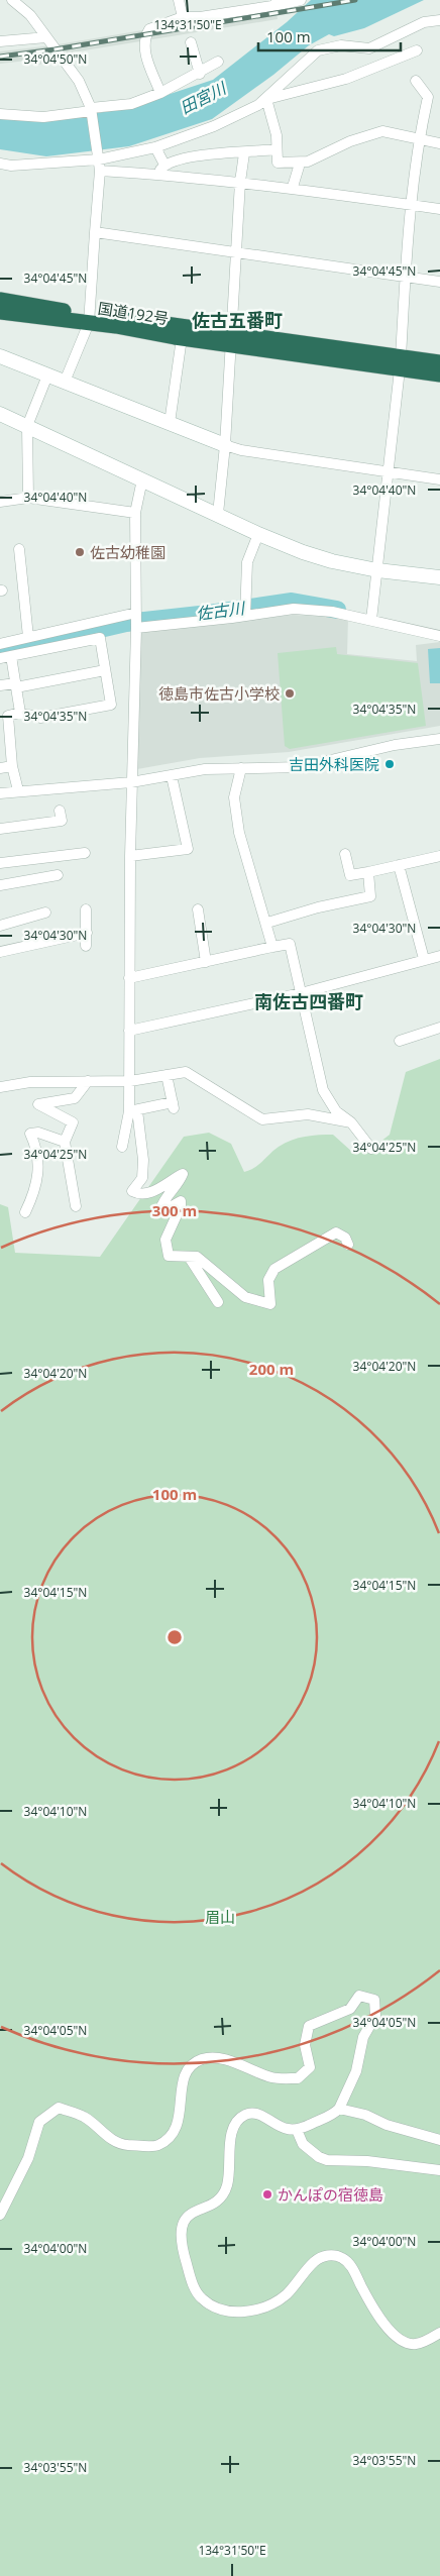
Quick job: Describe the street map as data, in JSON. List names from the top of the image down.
{
  "streets": {
    "highway": ["国道192号"]
  },
  "districts": ["佐古五番町", "南佐古四番町"],
  "water": ["田宮川", "佐古川"],
  "parks": ["眉山"],
  "places": [
    "佐古幼稚園",
    "徳島市佐古小学校",
    "吉田外科医院",
    "かんぽの宿徳島"
  ],
  "scale_bar": "100 m",
  "coordinates": [
    "134°31'50\"E",
    "34°04'50\"N",
    "34°04'45\"N",
    "34°04'40\"N",
    "34°04'35\"N",
    "34°04'30\"N",
    "34°04'25\"N",
    "34°04'20\"N",
    "34°04'15\"N",
    "34°04'10\"N",
    "34°04'05\"N",
    "34°04'00\"N",
    "34°03'55\"N"
  ],
  "rings": ["300 m", "200 m", "100 m"]
}
